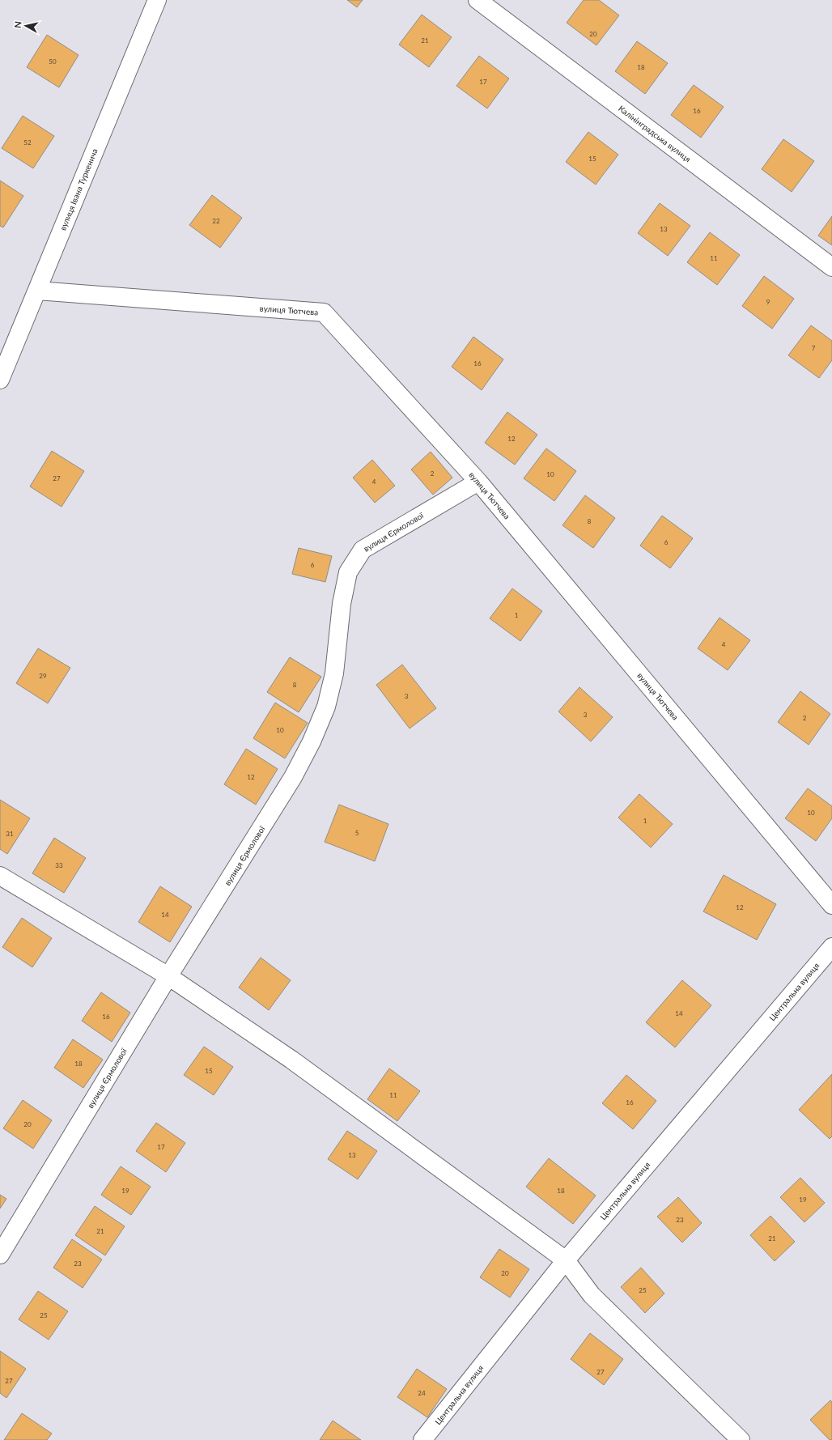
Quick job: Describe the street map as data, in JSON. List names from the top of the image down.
{
  "streets": {
    "street": [
      "Калінінградська вулиця",
      "вулиця Івана Туркенича",
      "вулиця Тютчева",
      "вулиця Єрмолової",
      "Центральна вулиця"
    ]
  },
  "crossings": [
    ["вулиця Івана Туркенича", "вулиця Тютчева"],
    ["вулиця Тютчева", "вулиця Єрмолової"]
  ],
  "house_numbers": [
    "20",
    "21",
    "50",
    "18",
    "17",
    "16",
    "52",
    "15",
    "22",
    "13",
    "11",
    "9",
    "7",
    "16",
    "12",
    "2",
    "10",
    "27",
    "4",
    "8",
    "6",
    "6",
    "1",
    "4",
    "29",
    "8",
    "3",
    "3",
    "2",
    "10",
    "12",
    "10",
    "1",
    "5",
    "31",
    "33",
    "12",
    "14",
    "14",
    "16",
    "18",
    "15",
    "11",
    "16",
    "20",
    "17",
    "13",
    "19",
    "18",
    "19",
    "23",
    "21",
    "21",
    "23",
    "20",
    "25",
    "25",
    "27",
    "27",
    "24"
  ],
  "north": "left"
}
